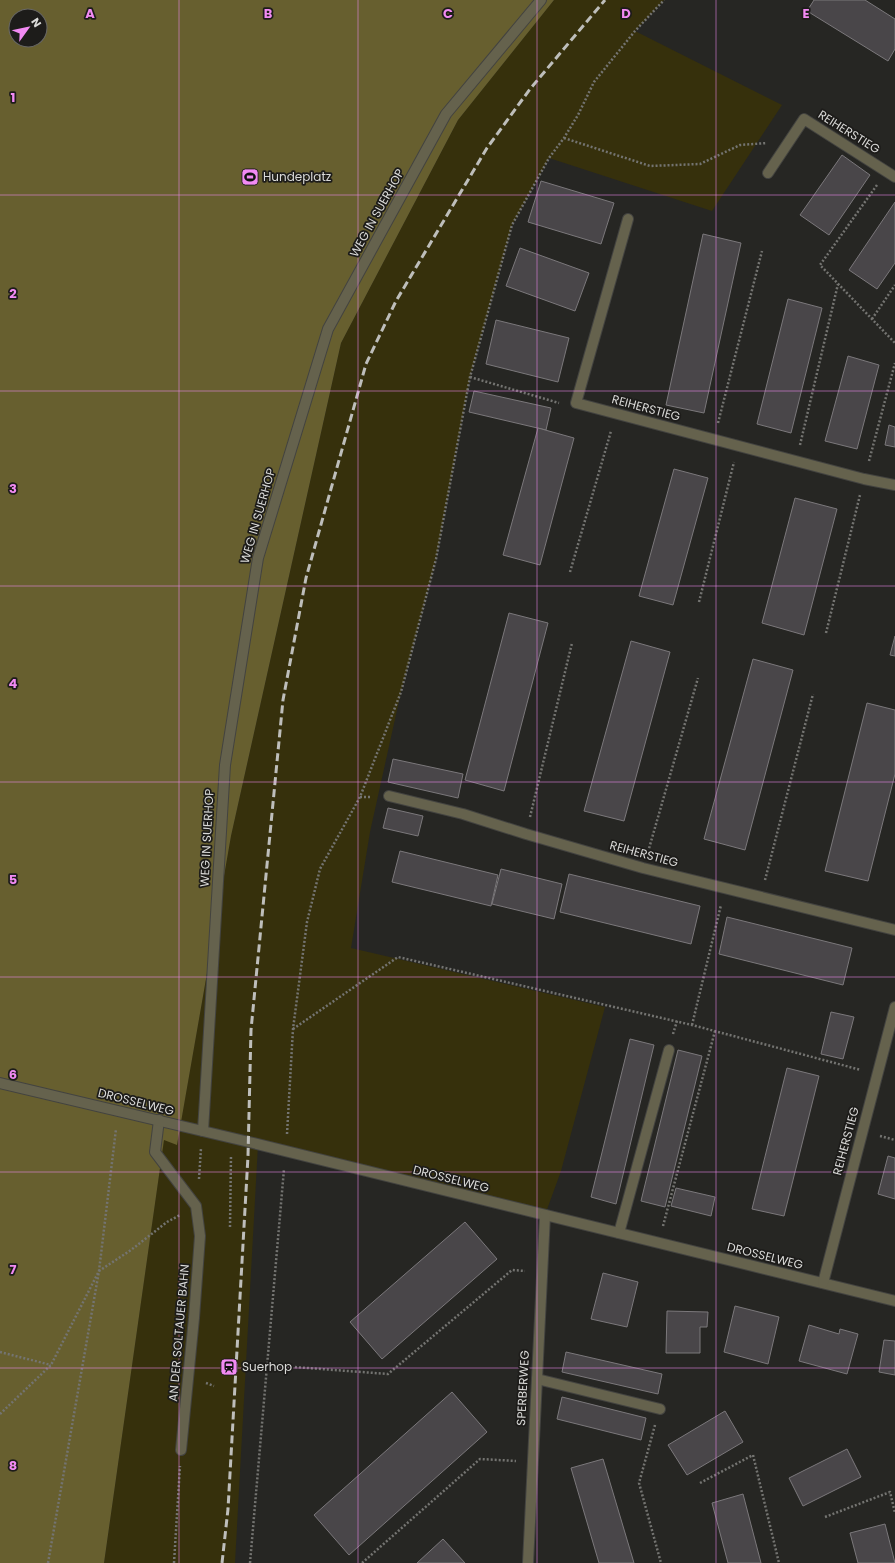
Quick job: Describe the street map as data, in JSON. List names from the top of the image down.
{
  "streets": {
    "street": [
      "REIHERSTIEG",
      "WEG IN SUERHOP",
      "DROSSELWEG",
      "AN DER SOLTAUER BAHN",
      "SPERBERWEG"
    ]
  },
  "crossings": [
    ["REIHERSTIEG", "DROSSELWEG"],
    ["WEG IN SUERHOP", "DROSSELWEG"],
    ["DROSSELWEG", "AN DER SOLTAUER BAHN"],
    ["DROSSELWEG", "SPERBERWEG"]
  ],
  "places": {
    "sports": ["Hundeplatz"],
    "station": ["Suerhop"]
  },
  "north": "top right",
  "grid": {
    "columns": [
      "A",
      "B",
      "C",
      "D",
      "E"
    ],
    "rows": [
      "1",
      "2",
      "3",
      "4",
      "5",
      "6",
      "7",
      "8"
    ]
  }
}
